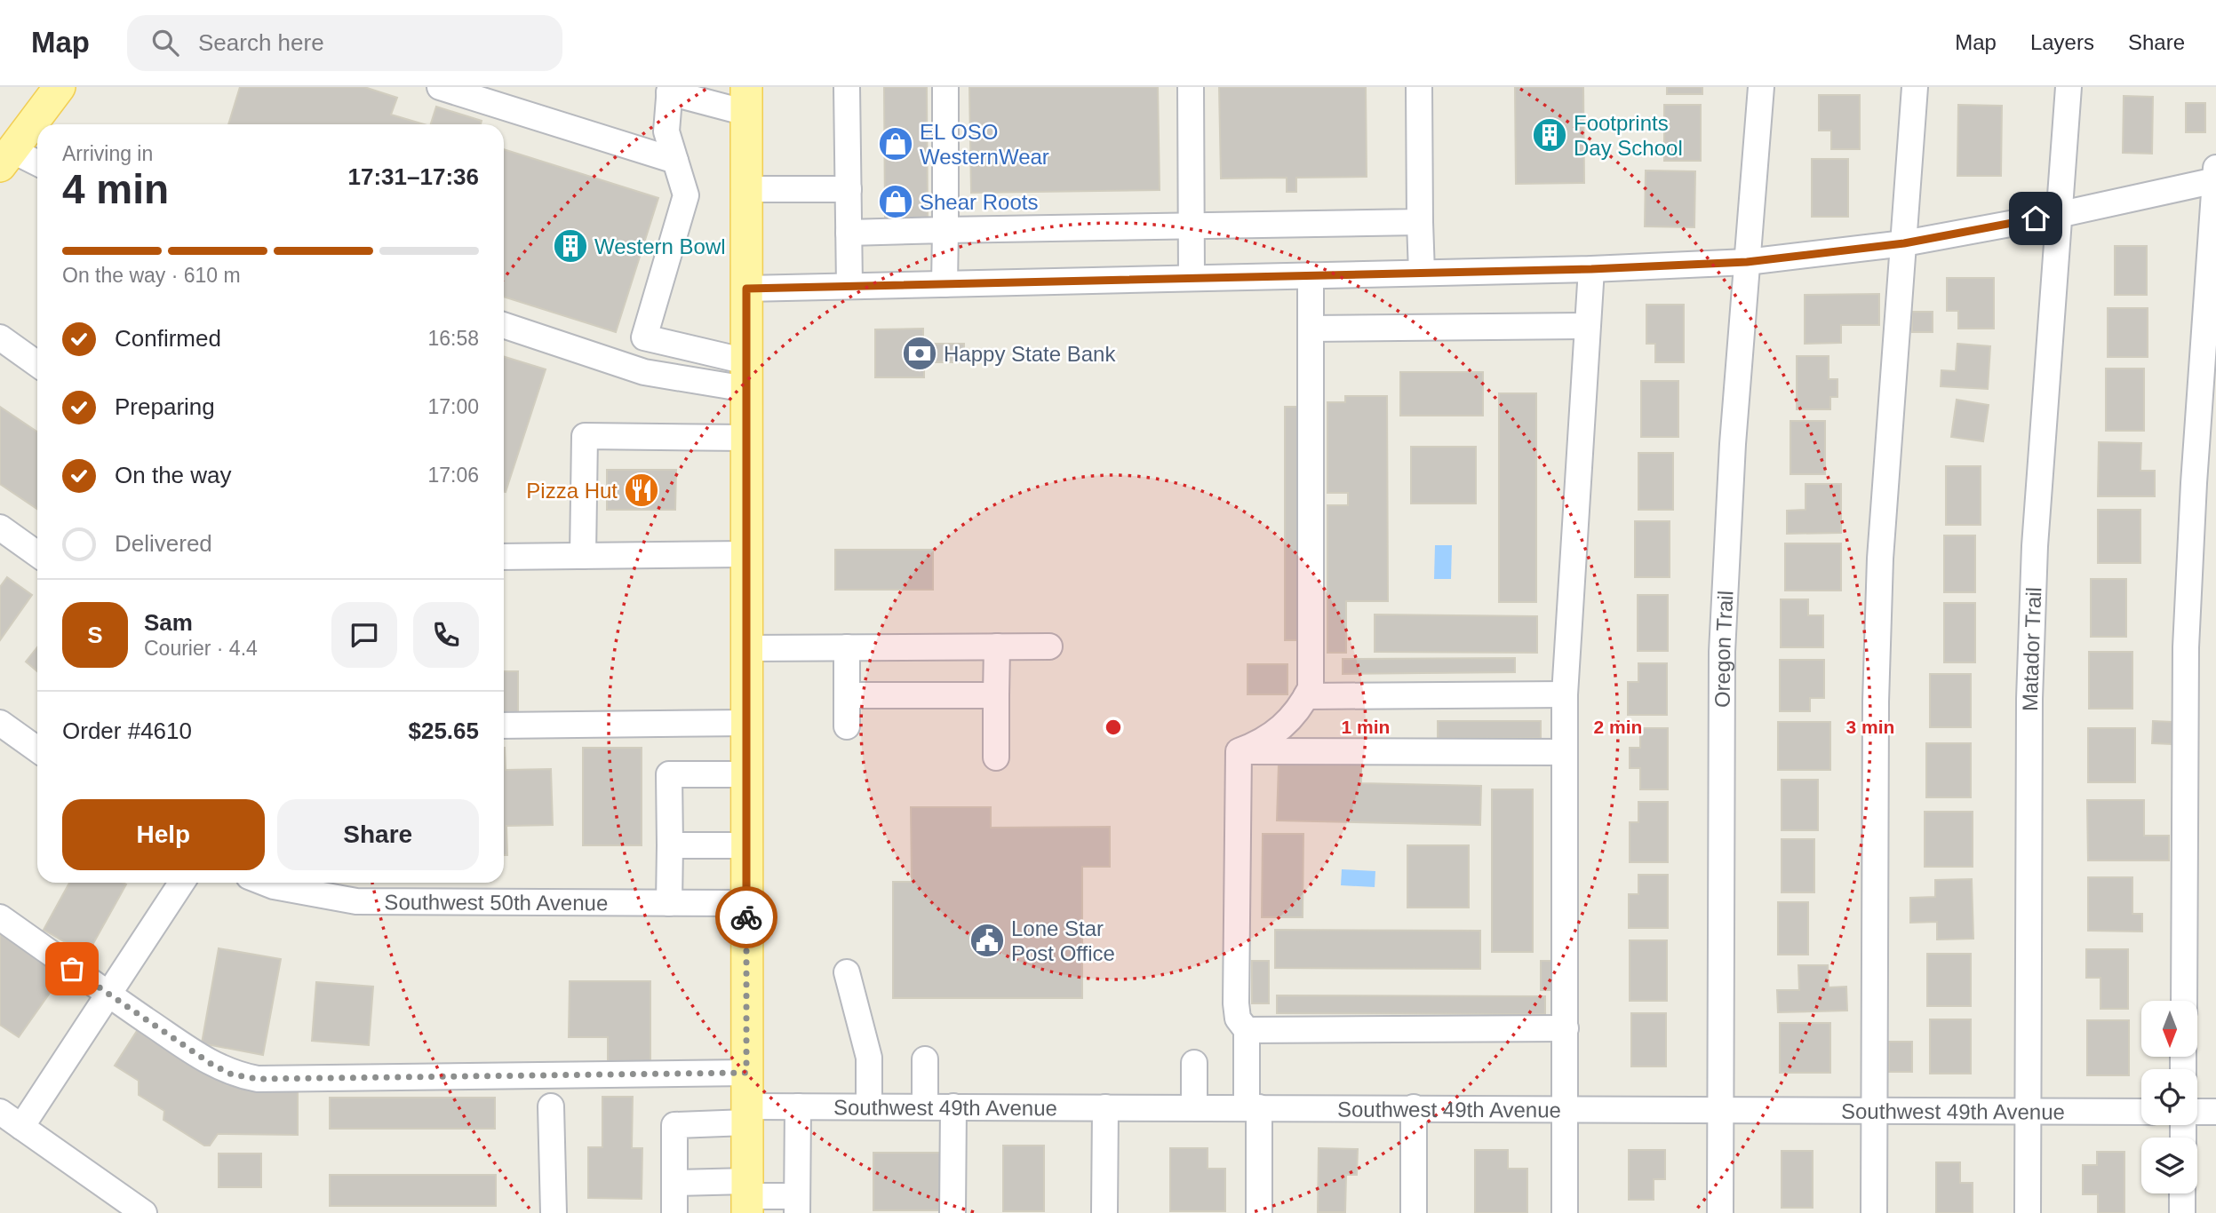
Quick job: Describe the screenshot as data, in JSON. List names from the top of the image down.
{
  "streets": {
    "street": [
      "Oregon Trail",
      "Matador Trail",
      "Southwest 50th Avenue",
      "Southwest 49th Avenue"
    ]
  },
  "crossings": [
    ["Oregon Trail", "Southwest 49th Avenue"],
    ["Matador Trail", "Southwest 49th Avenue"]
  ],
  "places": {
    "building": ["Footprints Day School", "Western Bowl"],
    "shop": ["EL OSO WesternWear", "Shear Roots"],
    "bank": ["Happy State Bank"],
    "restaurant": ["Pizza Hut"],
    "public building": ["Lone Star Post Office"]
  },
  "north": "bottom",
  "page": {
    "header": "Map",
    "search": "Search here",
    "nav": ["Map", "Layers", "Share"],
    "heading": ["4 min", "Arriving in", "17:31–17:36"],
    "panel": [
      "Sam",
      "Courier · 4.4",
      "Order #4610",
      "$25.65"
    ],
    "bar": "On the way · 610 m",
    "list": [
      ["Confirmed", "16:58"],
      ["Preparing", "17:00"],
      ["On the way", "17:06"],
      "Delivered"
    ],
    "round": "S",
    "buttons": ["Help", "Share"]
  },
  "rings": ["1 min", "2 min", "3 min"]
}
